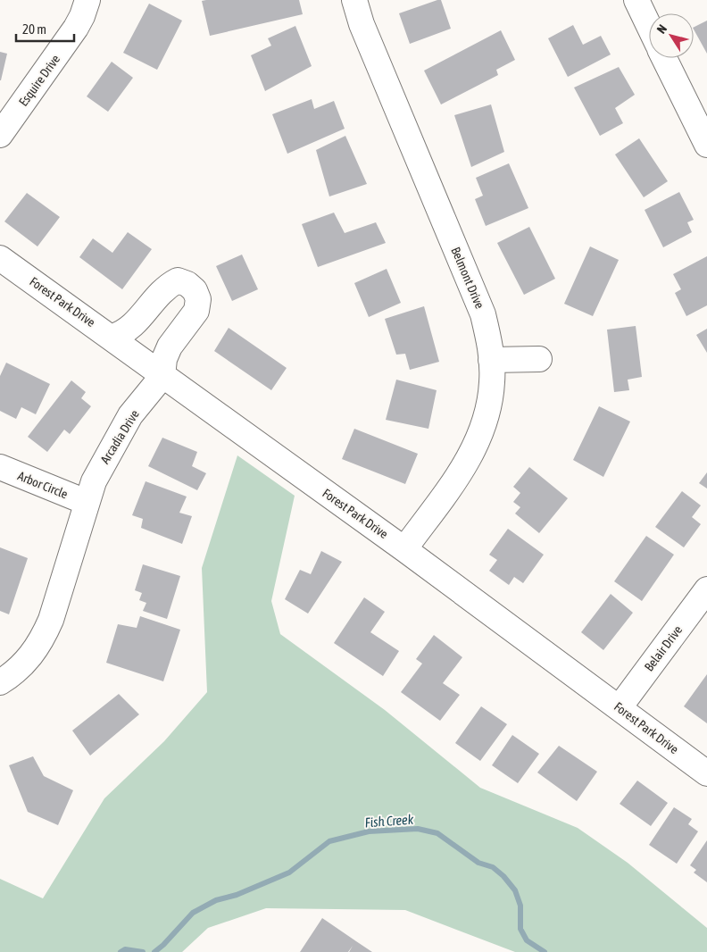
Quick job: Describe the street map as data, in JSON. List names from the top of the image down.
{
  "streets": {
    "street": [
      "Esquire Drive",
      "Belmont Drive",
      "Forest Park Drive",
      "Arcadia Drive",
      "Arbor Circle",
      "Belair Drive"
    ]
  },
  "crossings": [
    ["Belmont Drive", "Forest Park Drive"],
    ["Forest Park Drive", "Arcadia Drive"],
    ["Forest Park Drive", "Belair Drive"],
    ["Arcadia Drive", "Arbor Circle"]
  ],
  "water": ["Fish Creek"],
  "scale_bar": "20 m",
  "north": "top left"
}
